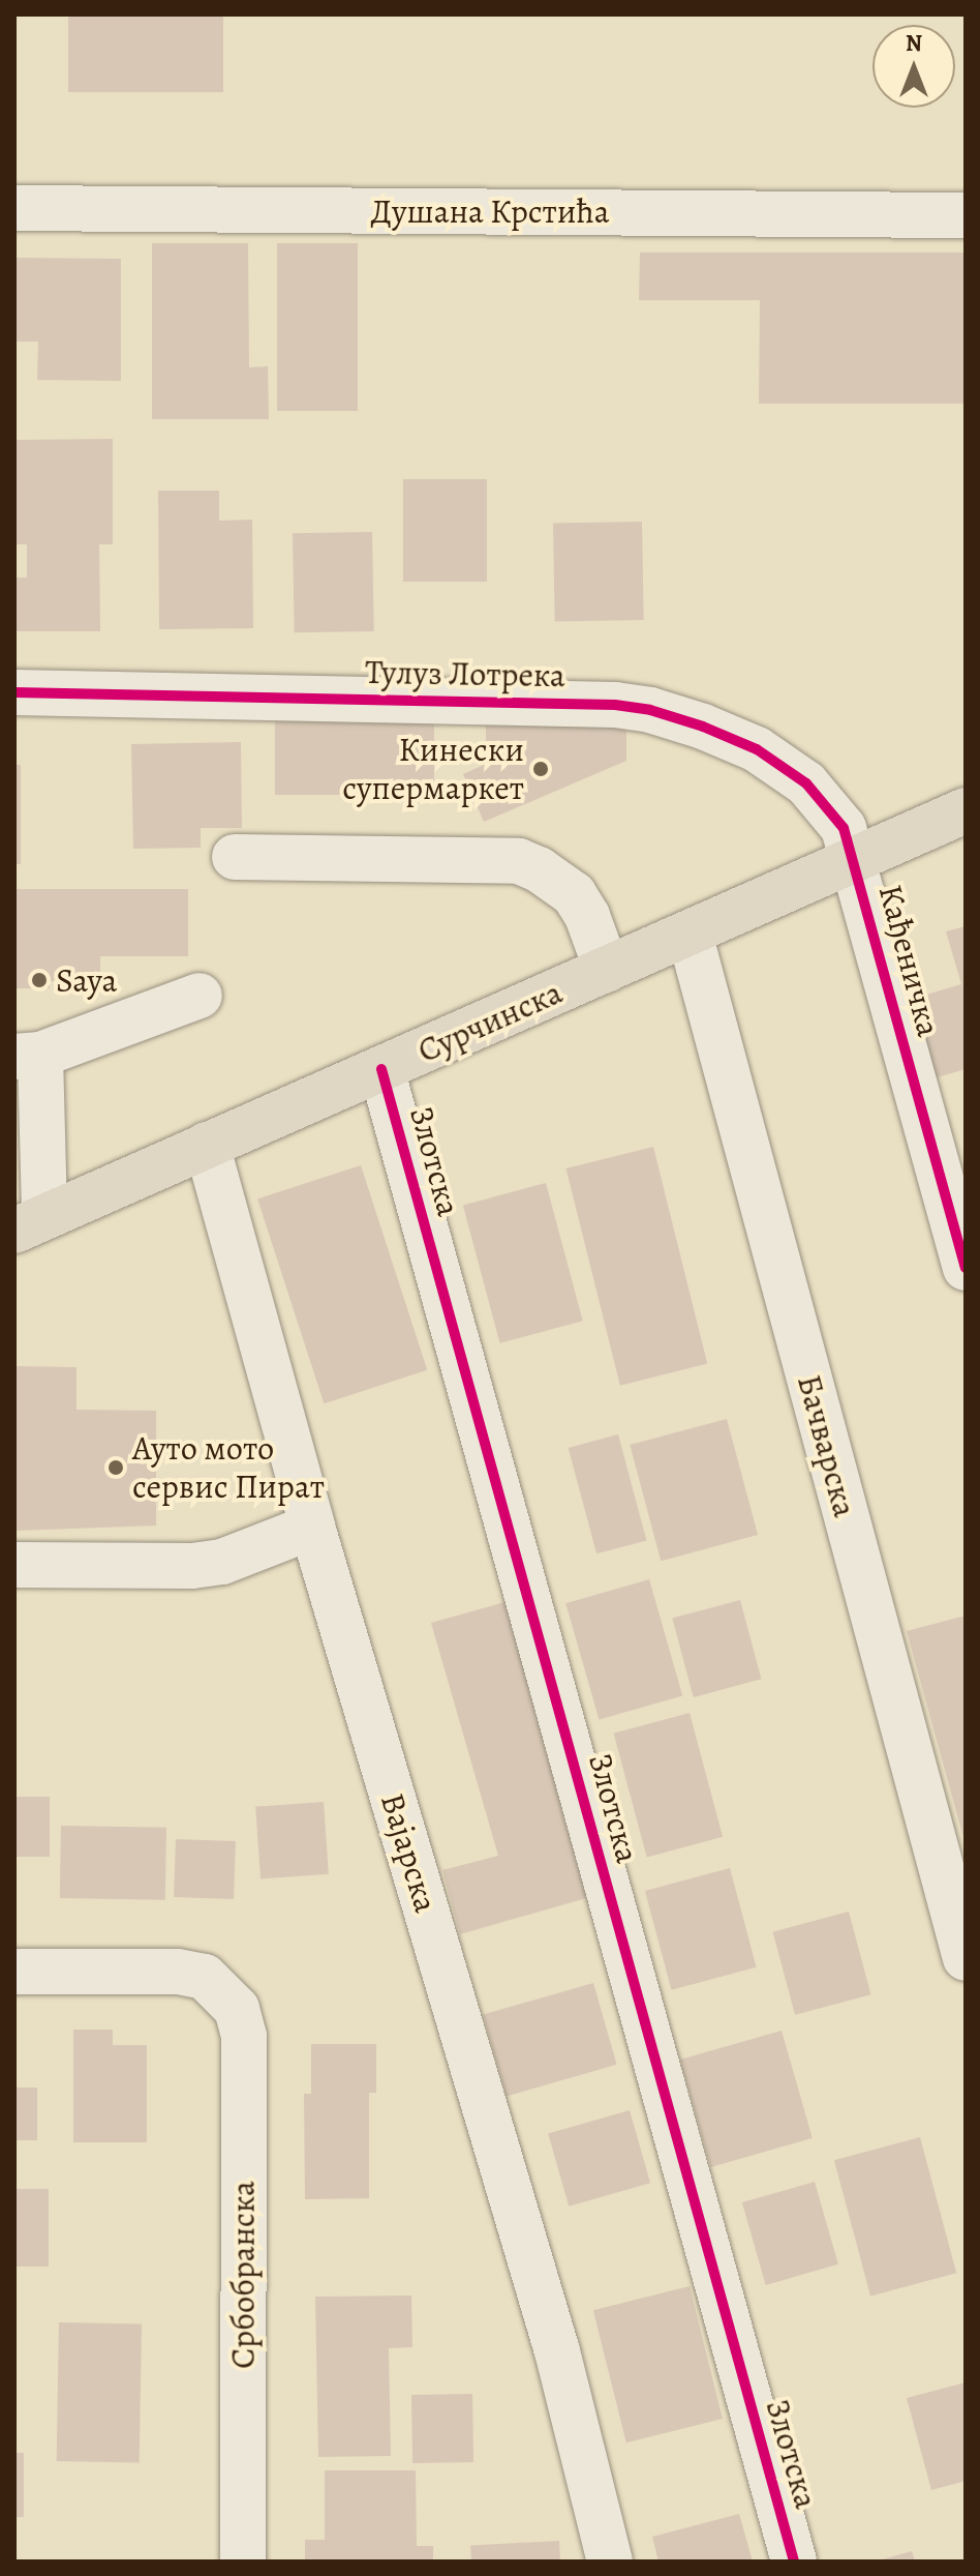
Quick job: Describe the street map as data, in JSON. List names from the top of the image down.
{
  "streets": {
    "main road": ["Сурчинска"],
    "street": [
      "Душана Крстића",
      "Тулуз Лотрека",
      "Кађеничка",
      "Злотска",
      "Бачварска",
      "Вајарска",
      "Србобранска"
    ]
  },
  "crossings": [
    ["Тулуз Лотрека", "Кађеничка"],
    ["Тулуз Лотрека", "Сурчинска"],
    ["Кађеничка", "Сурчинска"],
    ["Сурчинска", "Злотска"],
    ["Сурчинска", "Бачварска"],
    ["Сурчинска", "Вајарска"]
  ],
  "places": ["Кинески супермаркет", "Saya", "Ауто мото сервис Пират"],
  "north": "top"
}
